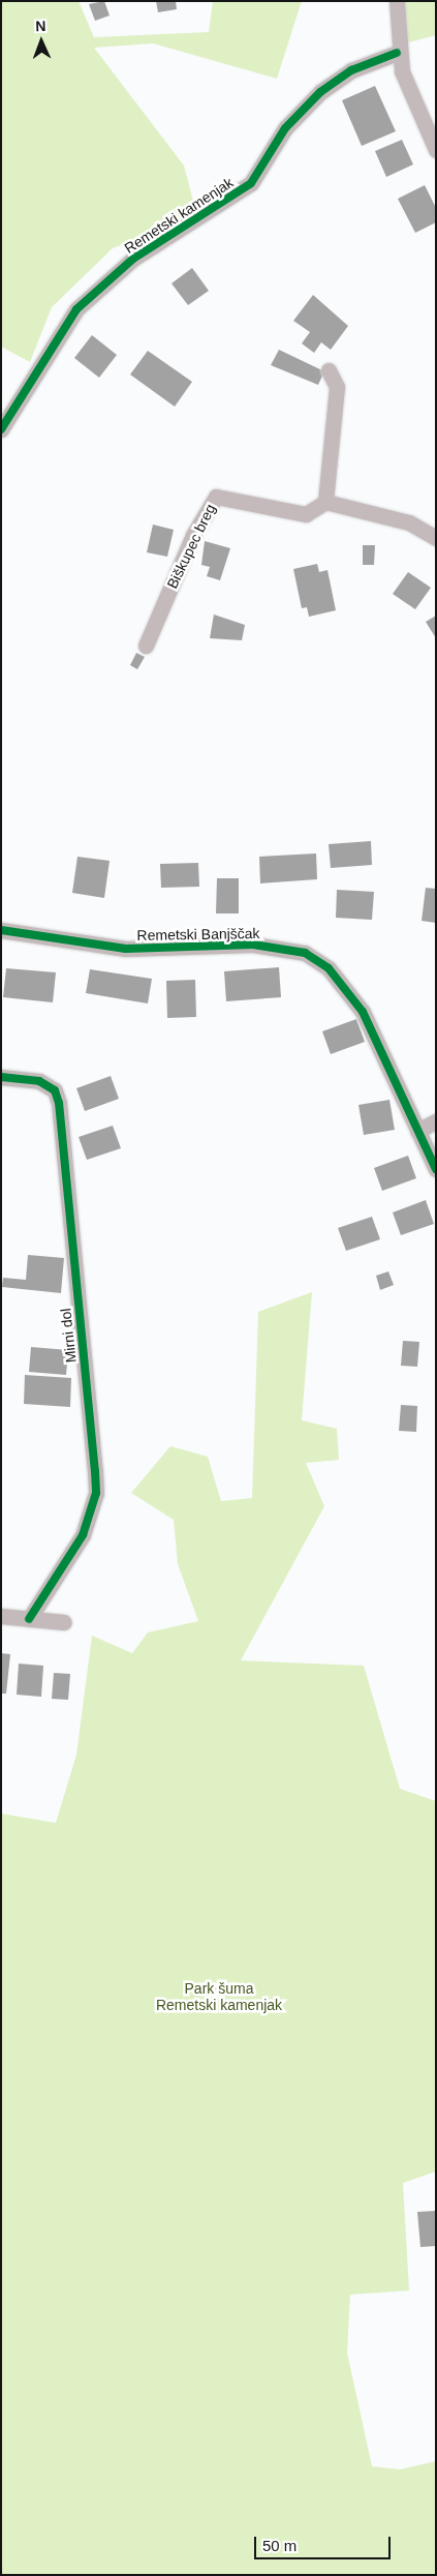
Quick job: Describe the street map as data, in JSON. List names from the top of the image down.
{
  "streets": {
    "street": [
      "Remetski kamenjak",
      "Biškupec breg",
      "Remetski Banjščak",
      "Mirni dol"
    ]
  },
  "parks": ["Park šuma Remetski kamenjak"],
  "scale_bar": "50 m",
  "north": "top"
}
